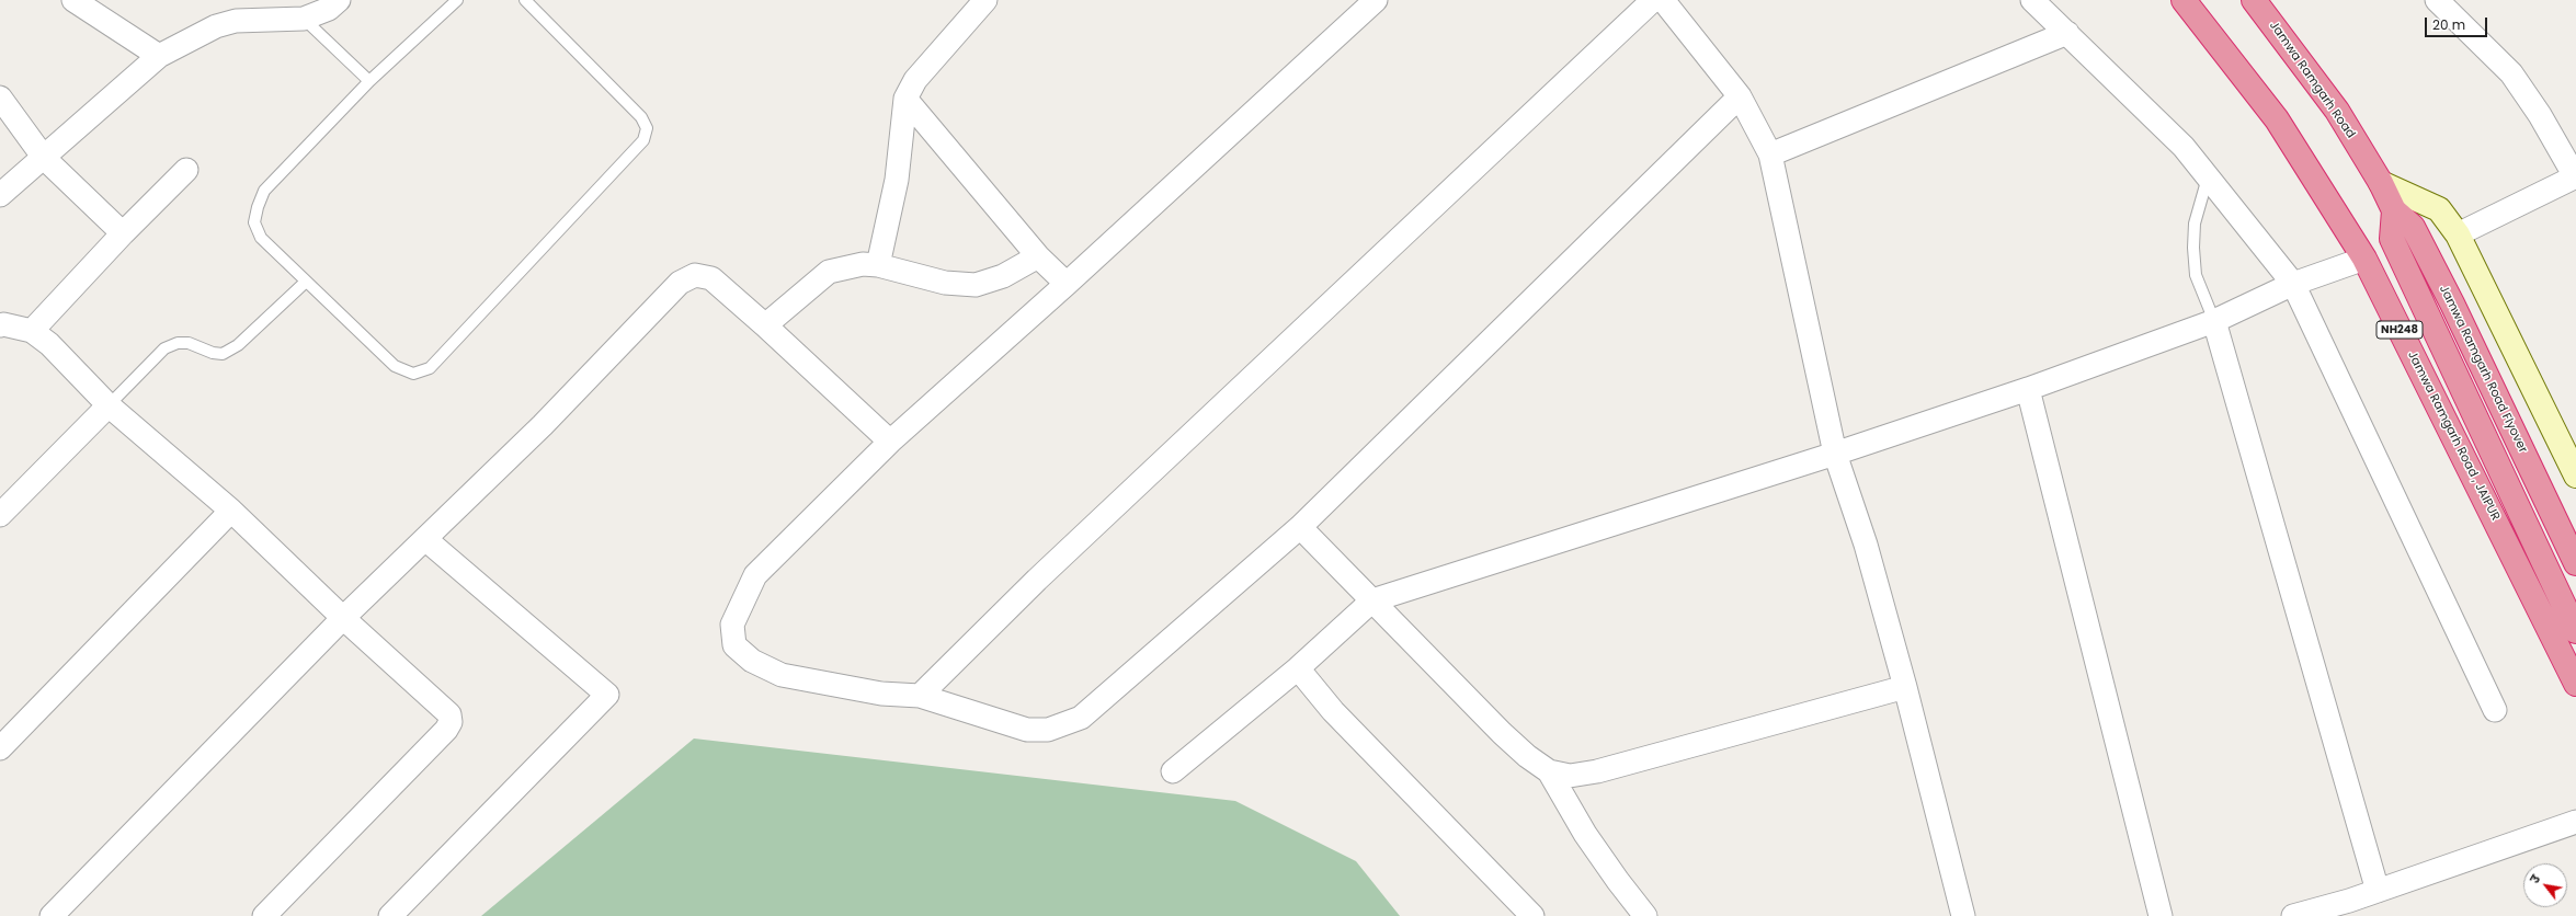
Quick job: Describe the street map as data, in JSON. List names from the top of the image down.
{
  "streets": {
    "highway": [
      "Jamwa Ramgarh Road",
      "NH248",
      "Jamwa Ramgarh Road Flyover",
      "Jamwa Ramgarh Road , JAIPUR"
    ]
  },
  "crossings": [
    ["Jamwa Ramgarh Road", "Jamwa Ramgarh Road Flyover"]
  ],
  "scale_bar": "20 m",
  "north": "top left"
}
